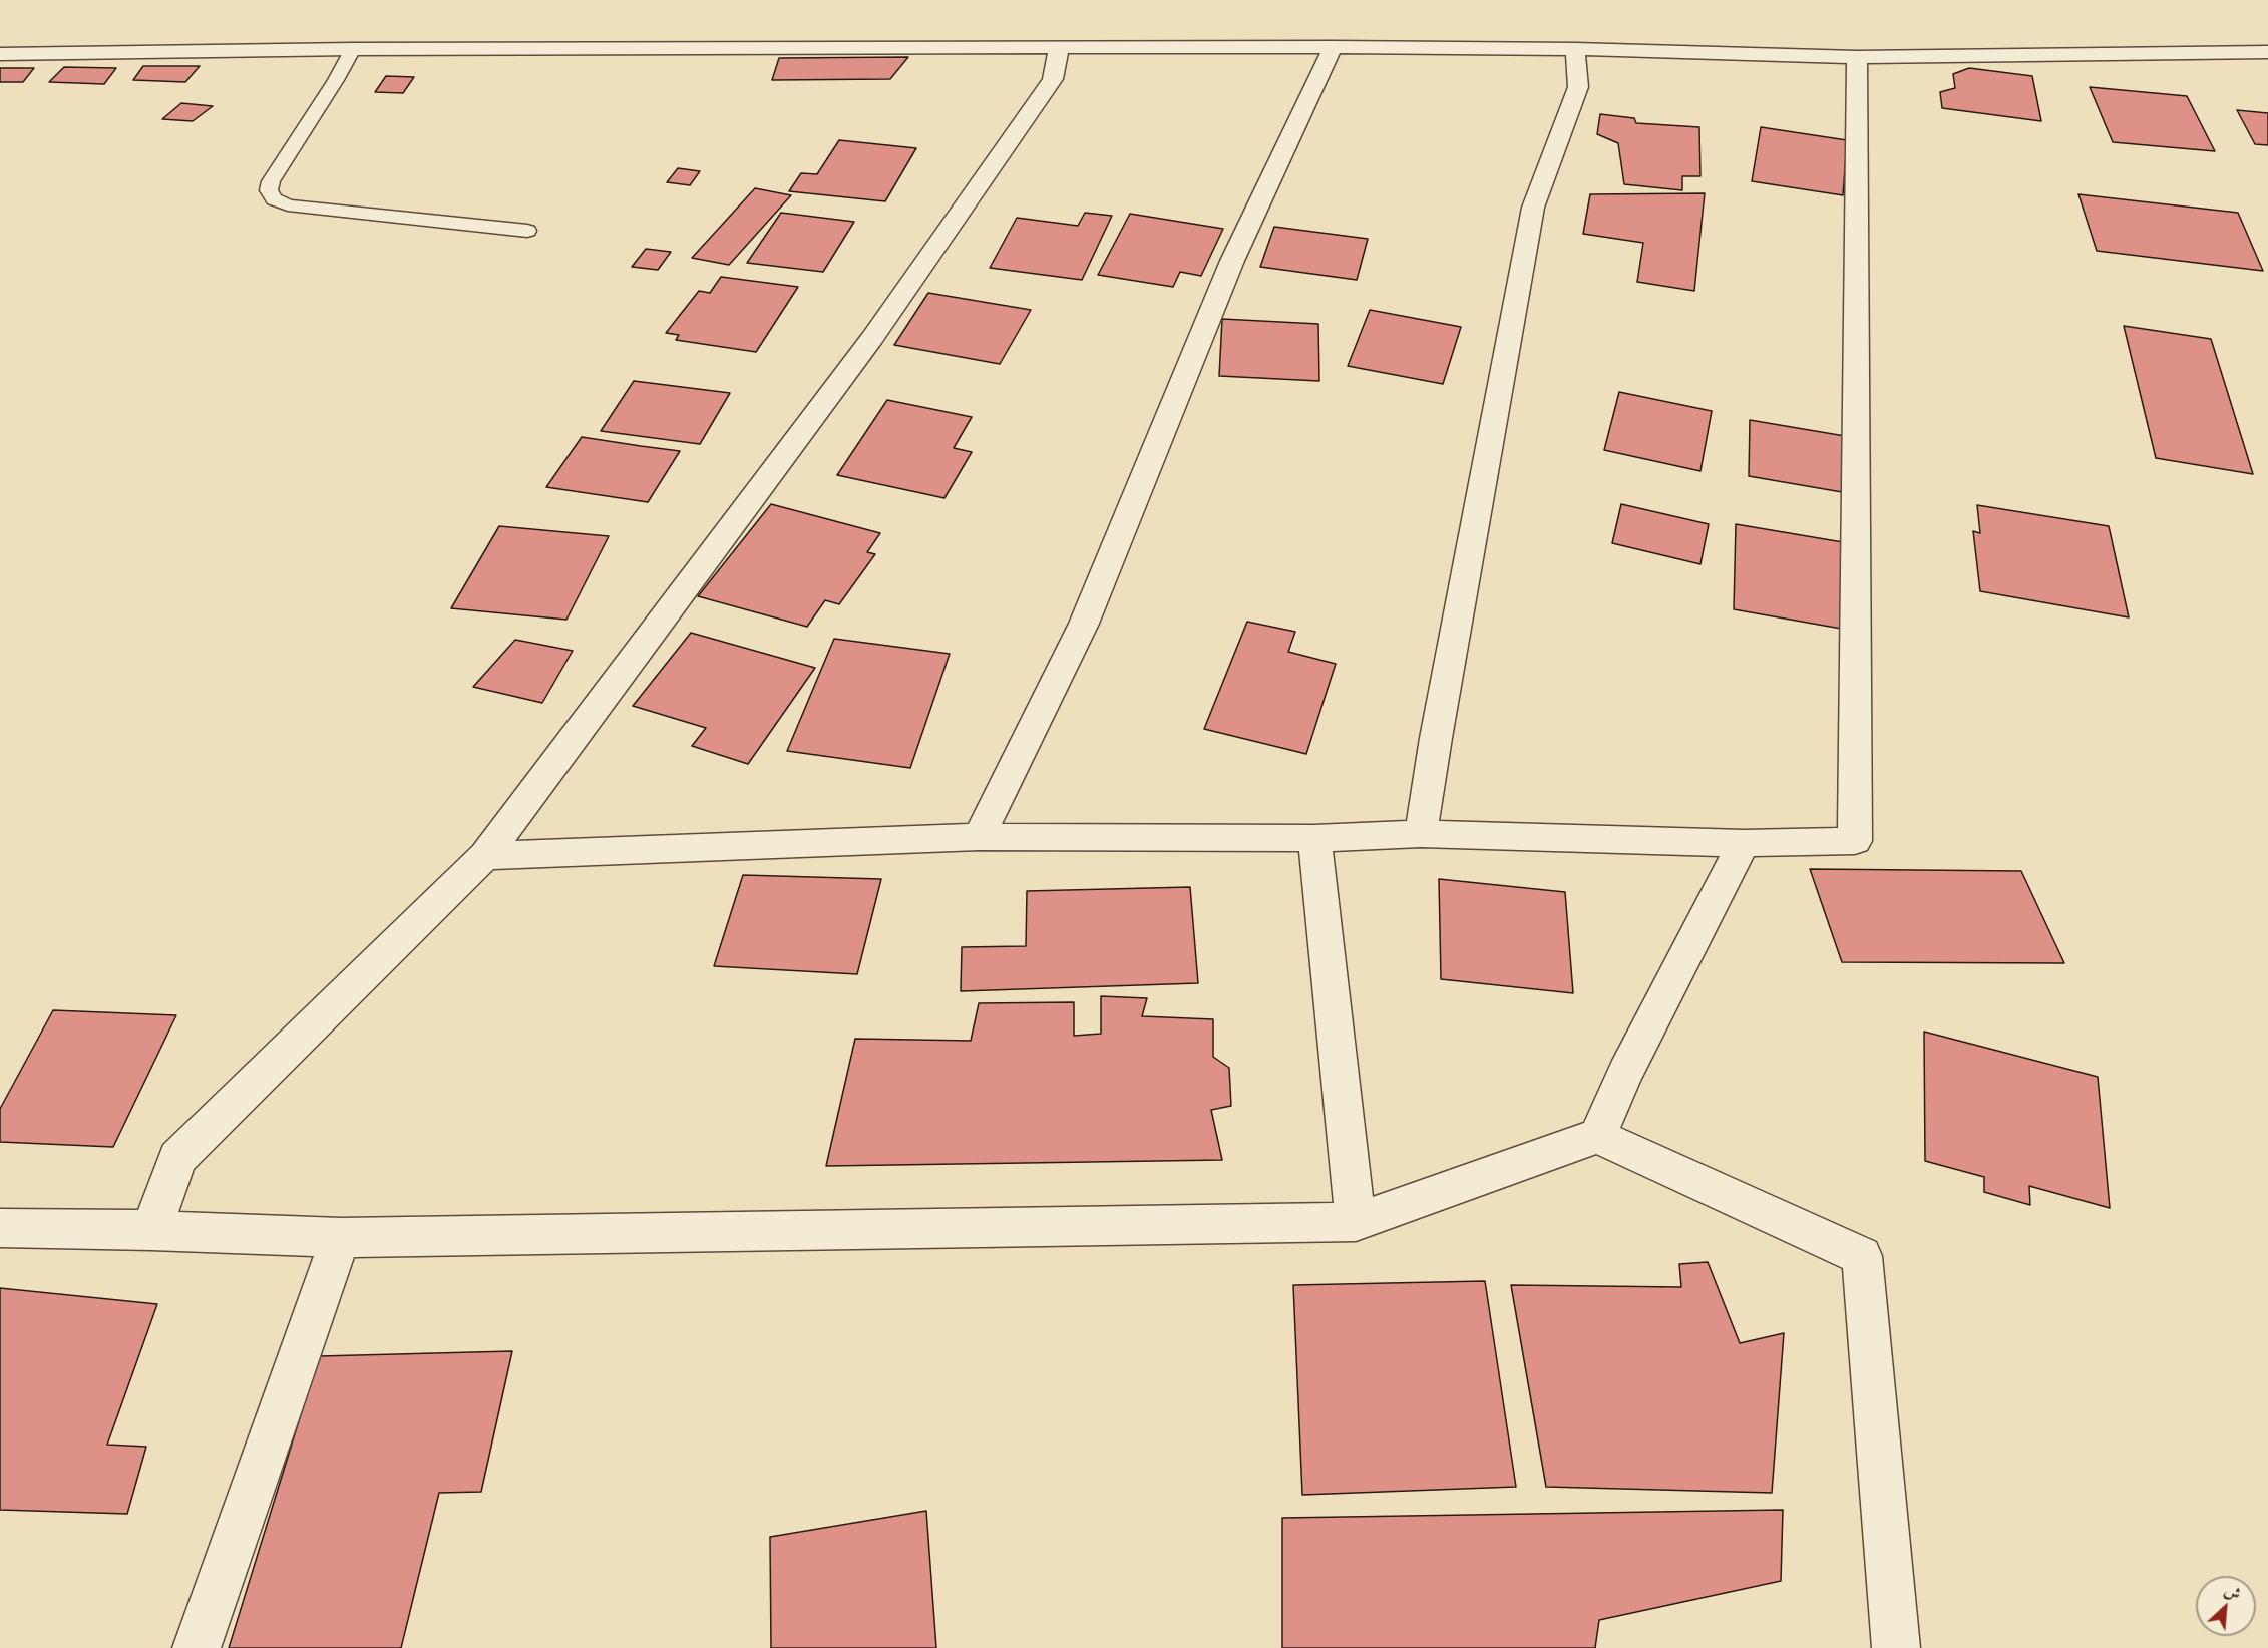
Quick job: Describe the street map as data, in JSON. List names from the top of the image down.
{
  "north": "top right"
}
